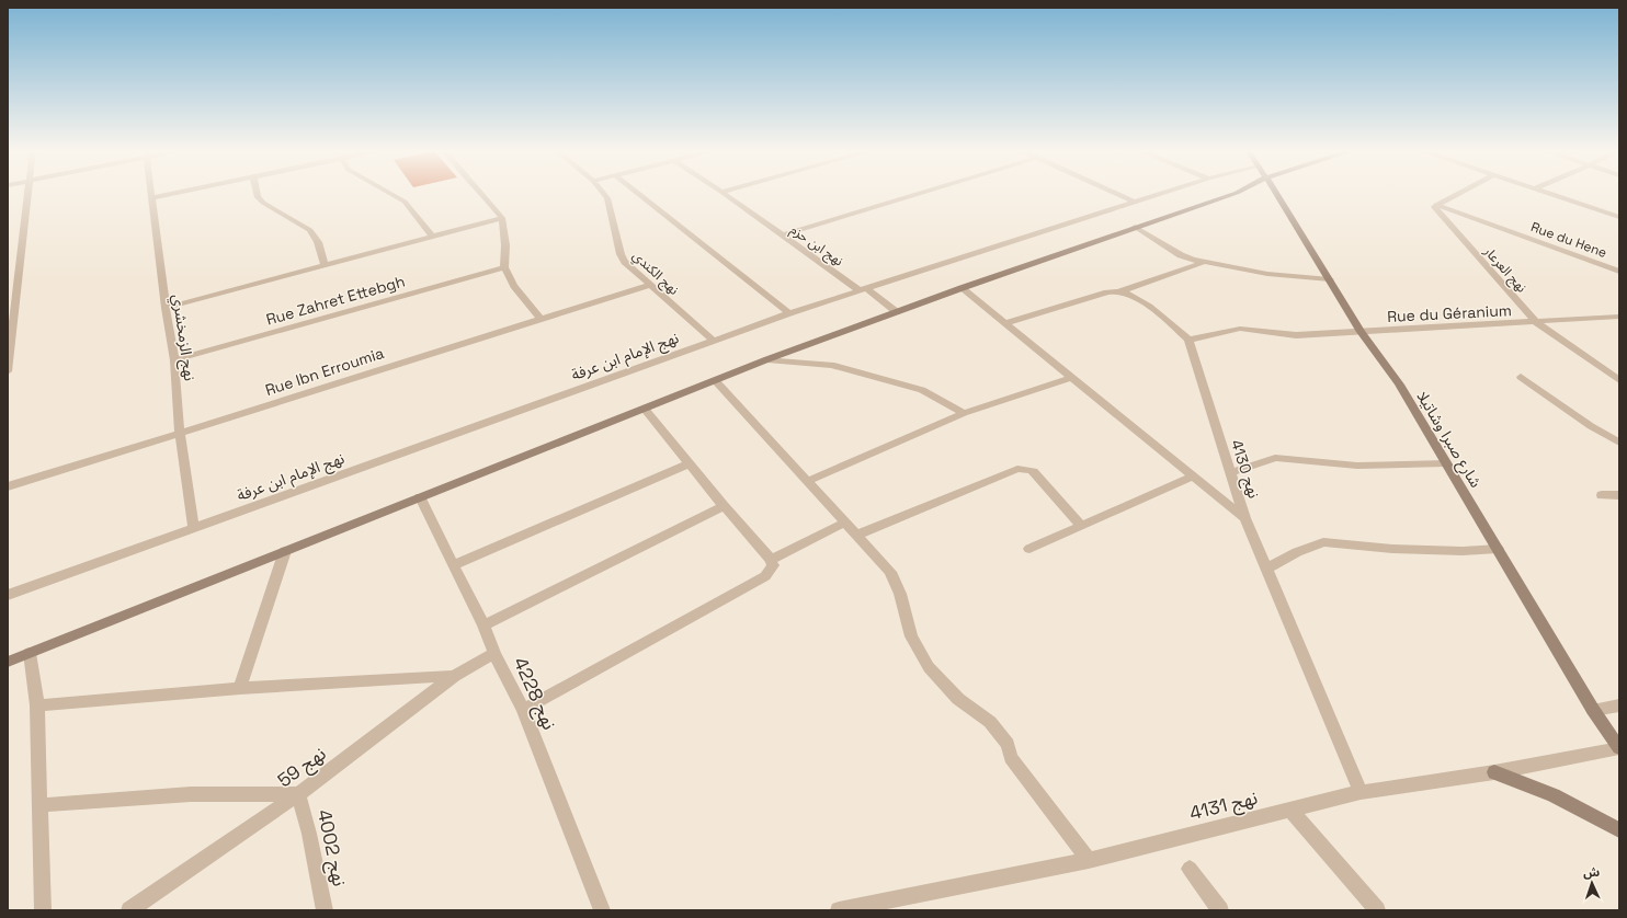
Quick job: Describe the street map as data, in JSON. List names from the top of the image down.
{
  "streets": {
    "street": [
      "Rue du Hene",
      "نهج ابن حزم",
      "نهج العرعار",
      "نهج الكندي",
      "Rue Zahret Ettebgh",
      "Rue du Géranium",
      "نهج الزمخشري",
      "نهج الإمام ابن عرفة",
      "Rue Ibn Erroumia",
      "شارع صبرا وشاتيلا",
      "نهج 4130",
      "نهج 4228",
      "نهج 59",
      "نهج 4131",
      "نهج 4002"
    ]
  },
  "crossings": [
    ["Rue du Hene", "نهج العرعار"],
    ["نهج ابن حزم", "نهج الإمام ابن عرفة"],
    ["نهج العرعار", "Rue du Géranium"],
    ["نهج الكندي", "نهج الإمام ابن عرفة"],
    ["نهج الكندي", "Rue Ibn Erroumia"],
    ["Rue Zahret Ettebgh", "نهج الزمخشري"],
    ["Rue du Géranium", "شارع صبرا وشاتيلا"],
    ["Rue du Géranium", "نهج 4130"],
    ["نهج الزمخشري", "نهج الإمام ابن عرفة"],
    ["نهج الزمخشري", "Rue Ibn Erroumia"],
    ["شارع صبرا وشاتيلا", "نهج 4131"],
    ["نهج 4130", "نهج 4131"],
    ["نهج 4228", "نهج 59"],
    ["نهج 59", "نهج 4002"]
  ],
  "north": "top"
}
